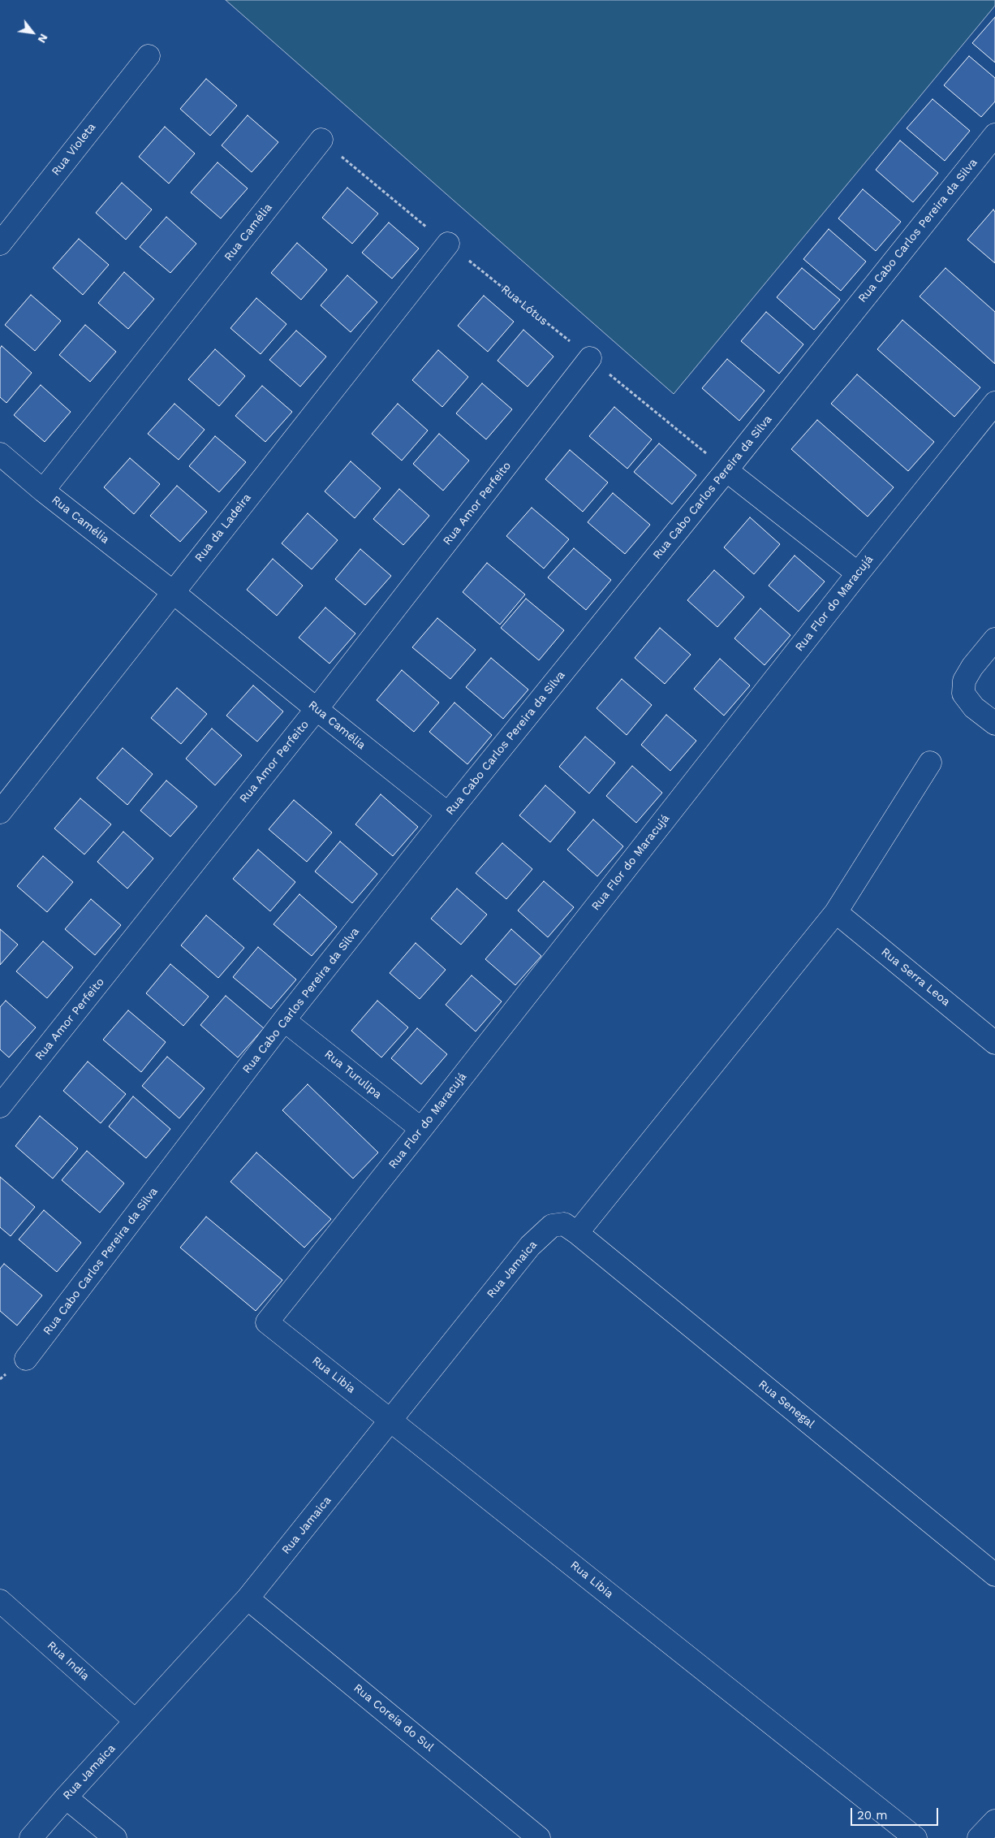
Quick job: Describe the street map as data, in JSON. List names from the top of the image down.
{
  "streets": {
    "street": [
      "Rua Violeta",
      "Rua Cabo Carlos Pereira da Silva",
      "Rua Camélia",
      "Rua Amor Perfeito",
      "Rua da Ladeira",
      "Rua Flor do Maracujá",
      "Rua Serra Leoa",
      "Rua Turulipa",
      "Rua Jamaica",
      "Rua Libia",
      "Rua Senegal",
      "Rua India",
      "Rua Coreia do Sul"
    ],
    "path": ["Rua Lótus"]
  },
  "crossings": [
    ["Rua Cabo Carlos Pereira da Silva", "Rua Camélia"],
    ["Rua Cabo Carlos Pereira da Silva", "Rua Lótus"],
    ["Rua Cabo Carlos Pereira da Silva", "Rua Turulipa"],
    ["Rua Camélia", "Rua Lótus"],
    ["Rua Camélia", "Rua Amor Perfeito"],
    ["Rua Camélia", "Rua da Ladeira"],
    ["Rua Lótus", "Rua Amor Perfeito"],
    ["Rua Lótus", "Rua da Ladeira"],
    ["Rua Flor do Maracujá", "Rua Turulipa"],
    ["Rua Flor do Maracujá", "Rua Libia"],
    ["Rua Jamaica", "Rua Libia"],
    ["Rua Jamaica", "Rua Senegal"],
    ["Rua Jamaica", "Rua India"],
    ["Rua Jamaica", "Rua Coreia do Sul"]
  ],
  "scale_bar": "20 m",
  "north": "bottom right"
}
